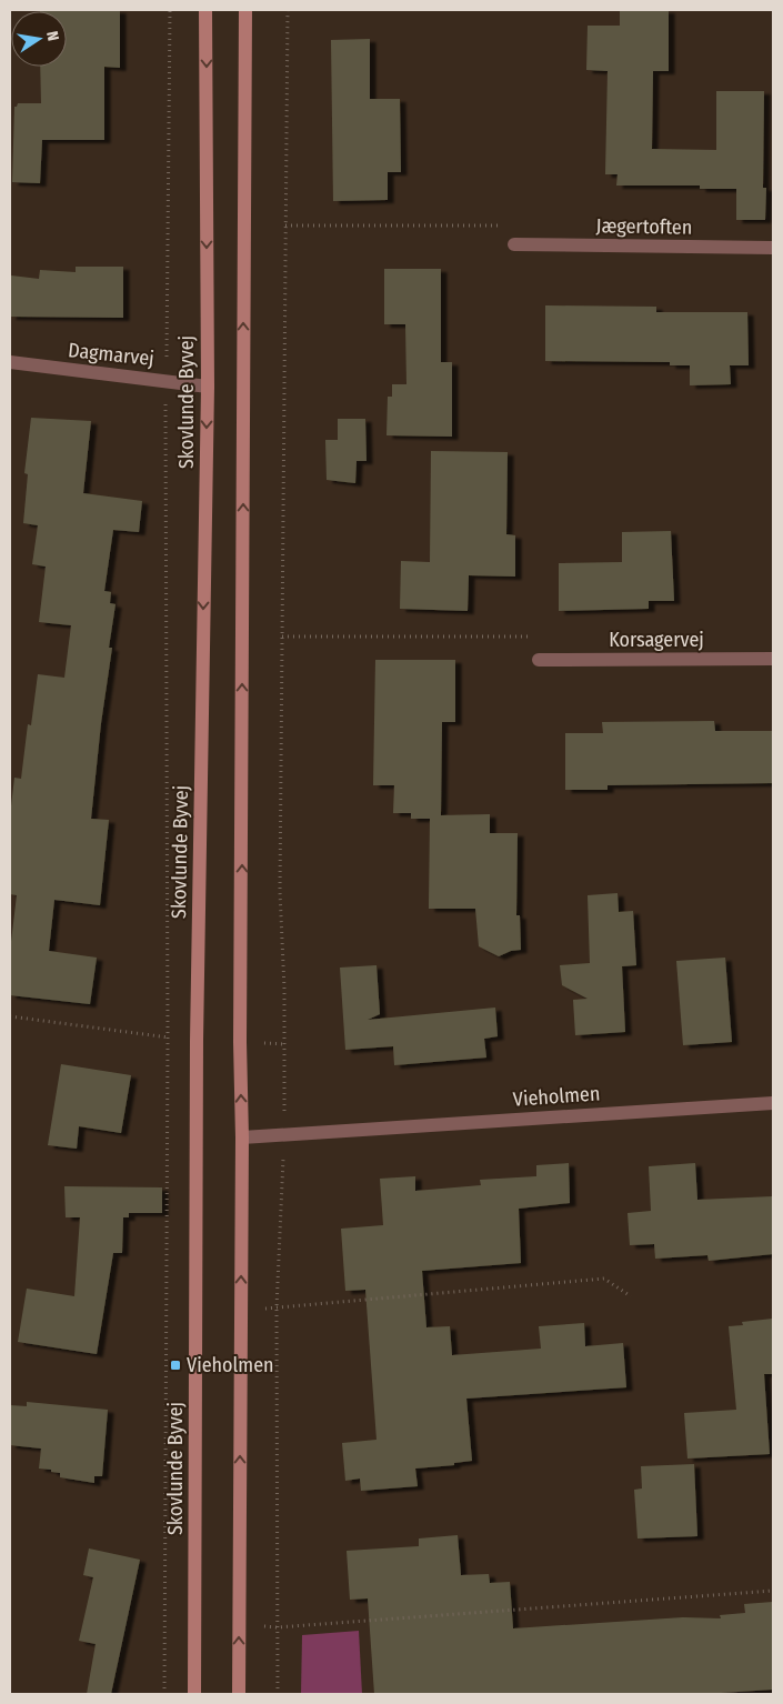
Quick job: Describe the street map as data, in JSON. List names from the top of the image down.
{
  "streets": {
    "main road": ["Skovlunde Byvej"],
    "street": [
      "Jægertoften",
      "Dagmarvej",
      "Korsagervej",
      "Vieholmen"
    ]
  },
  "crossings": [
    ["Dagmarvej", "Skovlunde Byvej"]
  ],
  "places": {
    "transit": ["Vieholmen"]
  },
  "north": "right"
}
